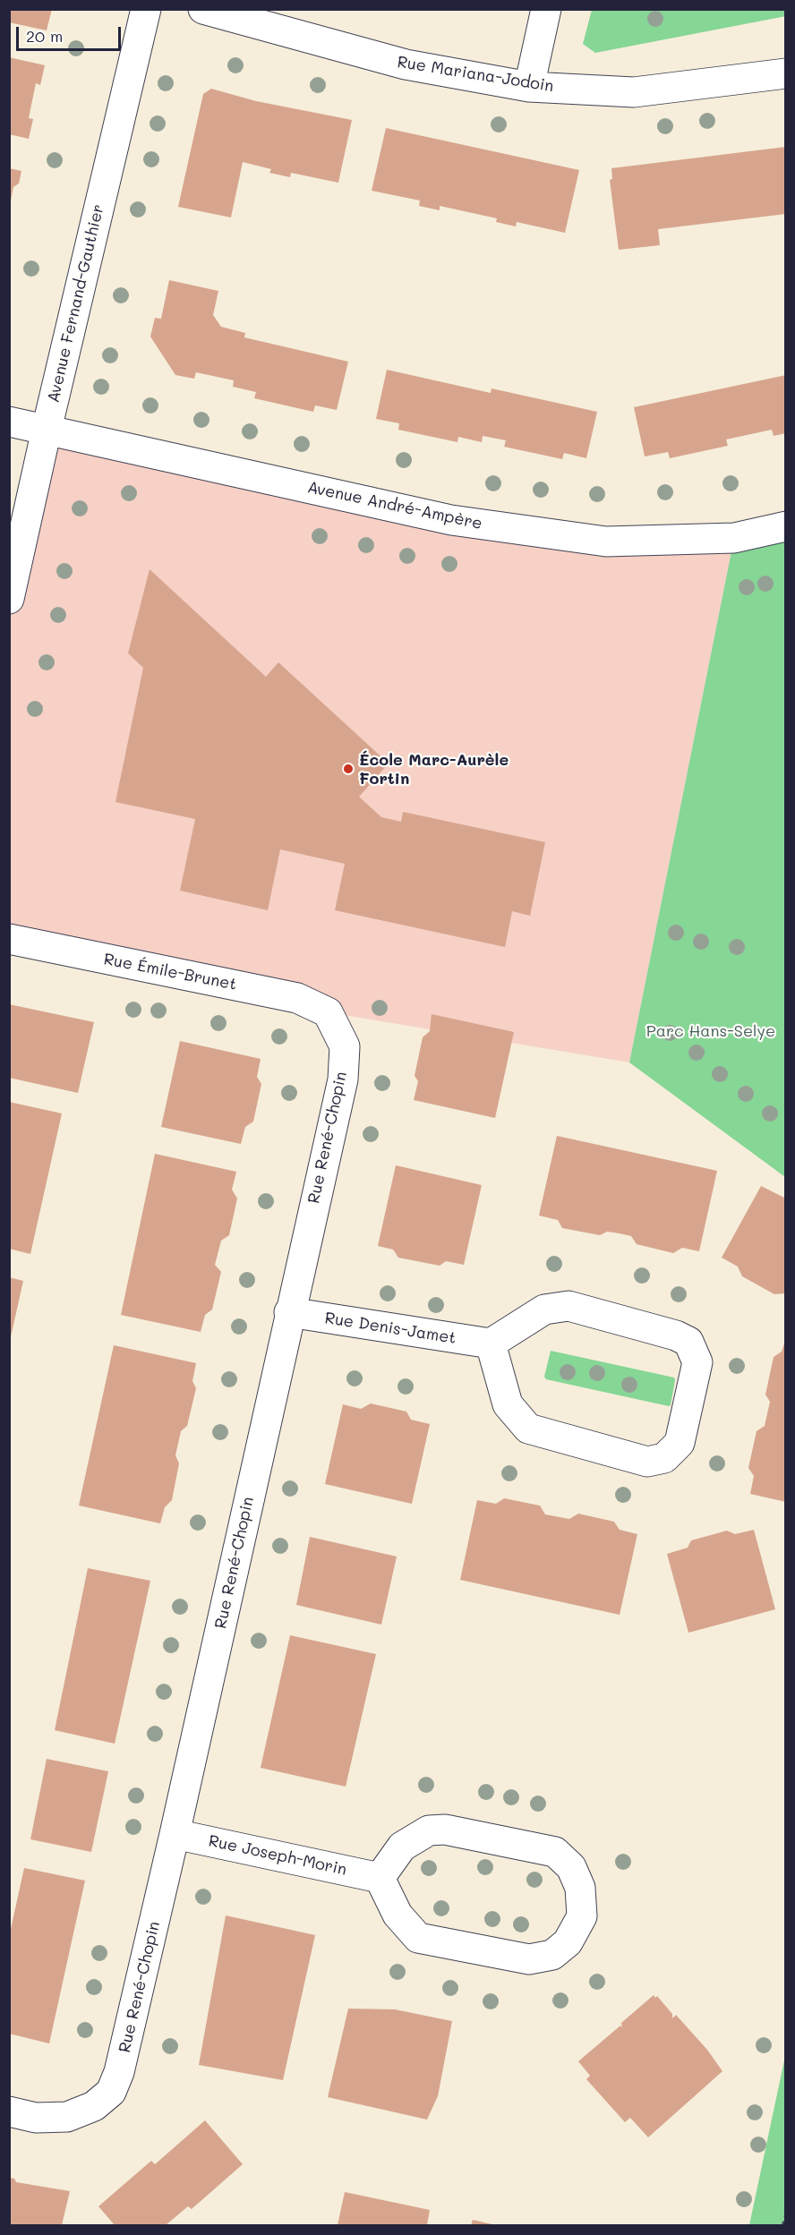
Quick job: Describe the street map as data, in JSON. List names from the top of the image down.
{
  "streets": {
    "street": [
      "Rue Mariana-Jodoin",
      "Avenue Fernand-Gauthier",
      "Avenue André-Ampère",
      "Rue Émile-Brunet",
      "Rue René-Chopin",
      "Rue Denis-Jamet",
      "Rue Joseph-Morin"
    ]
  },
  "crossings": [
    ["Avenue Fernand-Gauthier", "Avenue André-Ampère"],
    ["Rue Émile-Brunet", "Rue René-Chopin"],
    ["Rue René-Chopin", "Rue Denis-Jamet"],
    ["Rue René-Chopin", "Rue Joseph-Morin"]
  ],
  "parks": ["Parc Hans-Selye"],
  "places": ["École Marc-Aurèle Fortin"],
  "scale_bar": "20 m"
}
